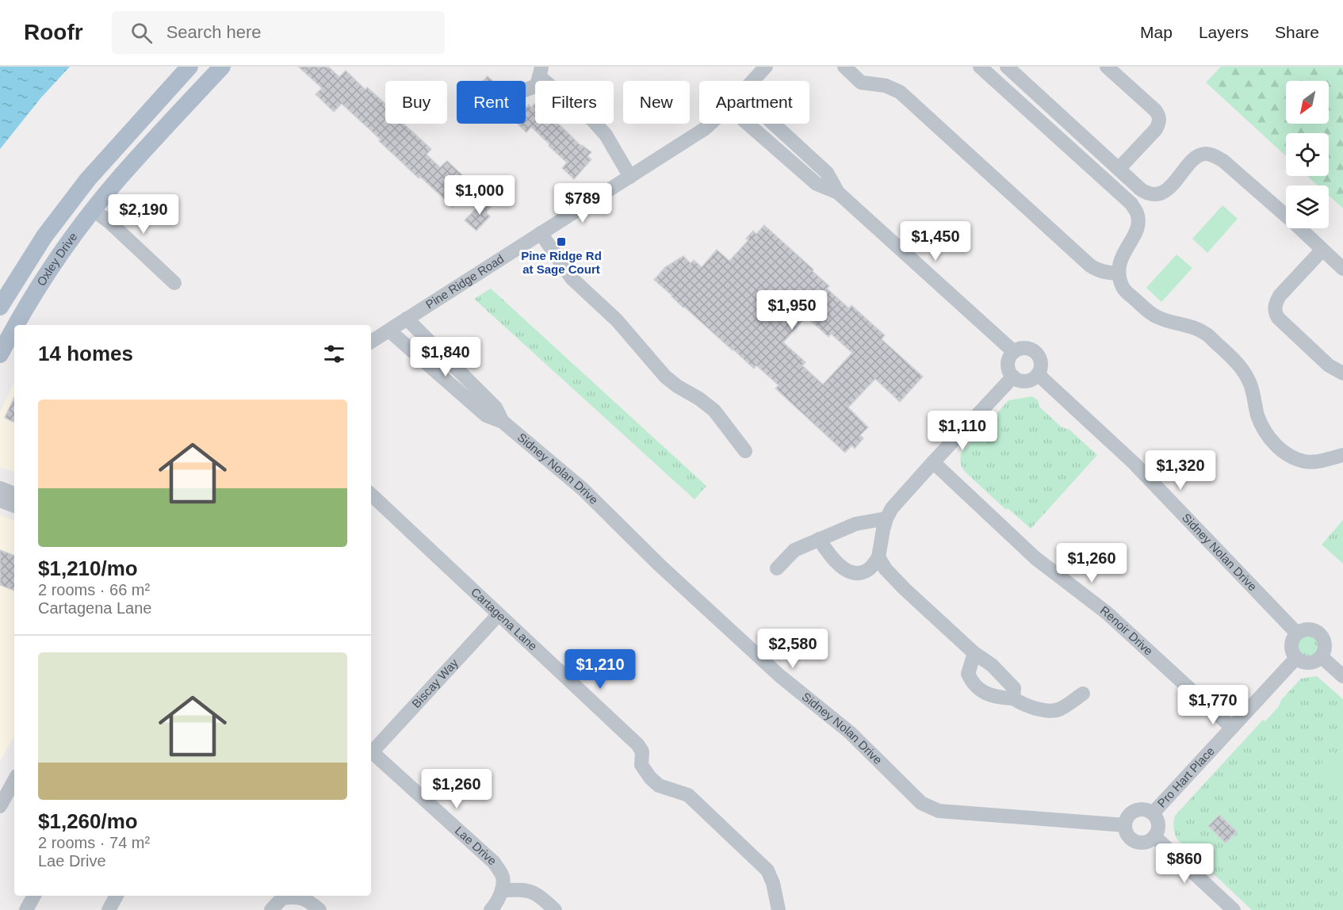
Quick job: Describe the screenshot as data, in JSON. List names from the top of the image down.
{
  "streets": {
    "main road": ["Oxley Drive"],
    "street": [
      "Pine Ridge Road",
      "Sidney Nolan Drive",
      "Cartagena Lane",
      "Renoir Drive",
      "Biscay Way",
      "Pro Hart Place",
      "Lae Drive"
    ]
  },
  "crossings": [
    ["Pine Ridge Road", "Sidney Nolan Drive"],
    ["Sidney Nolan Drive", "Pro Hart Place"],
    ["Cartagena Lane", "Biscay Way"],
    ["Renoir Drive", "Pro Hart Place"]
  ],
  "places": {
    "transit": ["Pine Ridge Rd at Sage Court"]
  },
  "north": "bottom left",
  "page": {
    "header": "Roofr",
    "search": "Search here",
    "nav": ["Map", "Layers", "Share"],
    "chip": [
      "Buy",
      "Rent",
      "Filters",
      "New",
      "Apartment"
    ],
    "price": [
      "$1,000",
      "$789",
      "$2,190",
      "$1,450",
      "$1,950",
      "$1,840",
      "$1,110",
      "$1,320",
      "$1,260",
      "$2,580",
      "$1,210",
      "$1,770",
      "$1,260",
      "$860"
    ],
    "heading": "14 homes",
    "list": [
      {
        "name": "$1,210/mo",
        "note": "2 rooms · 66 m² · Cartagena Lane"
      },
      {
        "name": "$1,260/mo",
        "note": "2 rooms · 74 m² · Lae Drive"
      }
    ]
  }
}
